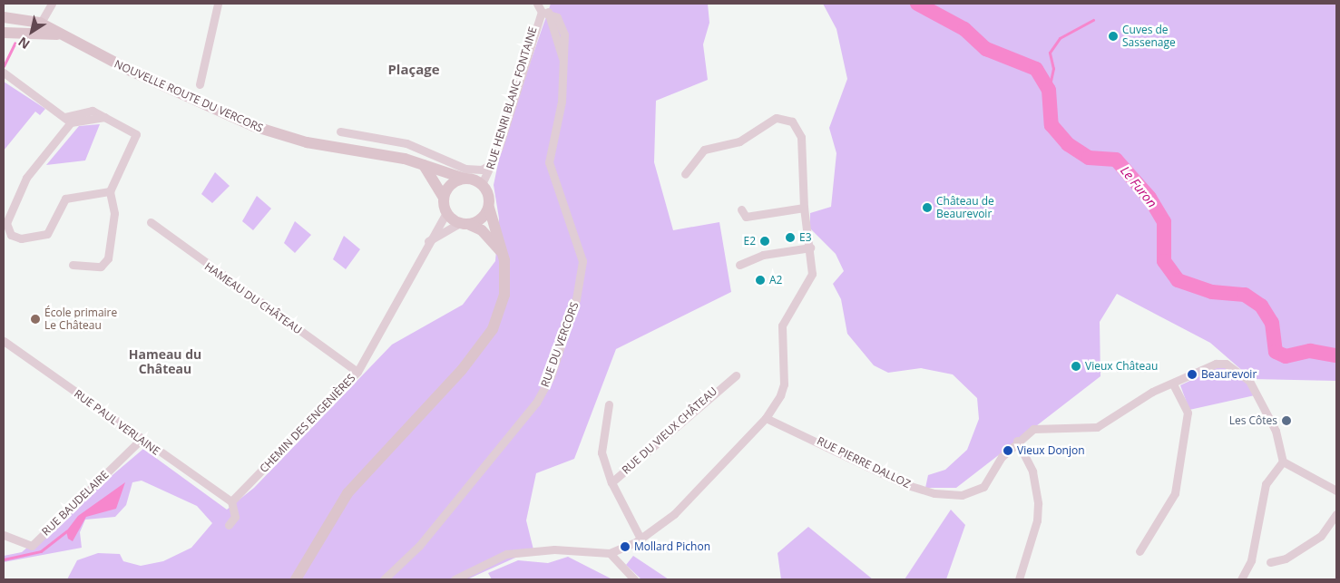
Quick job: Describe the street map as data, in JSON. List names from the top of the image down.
{
  "streets": {
    "main road": ["NOUVELLE ROUTE DU VERCORS"],
    "street": [
      "RUE HENRI BLANC FONTAINE",
      "HAMEAU DU CHÂTEAU",
      "RUE DU VERCORS",
      "RUE PAUL VERLAINE",
      "CHEMIN DES ENGENIÈRES",
      "RUE DU VIEUX CHÂTEAU",
      "RUE PIERRE DALLOZ",
      "RUE BAUDELAIRE"
    ]
  },
  "crossings": [
    ["NOUVELLE ROUTE DU VERCORS", "RUE HENRI BLANC FONTAINE"],
    ["NOUVELLE ROUTE DU VERCORS", "CHEMIN DES ENGENIÈRES"],
    ["RUE HENRI BLANC FONTAINE", "RUE DU VERCORS"],
    ["RUE HENRI BLANC FONTAINE", "CHEMIN DES ENGENIÈRES"],
    ["HAMEAU DU CHÂTEAU", "CHEMIN DES ENGENIÈRES"],
    ["RUE PAUL VERLAINE", "CHEMIN DES ENGENIÈRES"],
    ["RUE PAUL VERLAINE", "RUE BAUDELAIRE"]
  ],
  "districts": ["Plaçage", "Hameau du Château"],
  "water": ["Le Furon"],
  "places": [
    "Cuves de Sassenage",
    "Château de Beaurevoir",
    "E3",
    "E2",
    "A2",
    "École primaire Le Château",
    "Vieux Château",
    "Beaurevoir",
    "Les Côtes",
    "Vieux Donjon",
    "Mollard Pichon"
  ],
  "north": "bottom left"
}
